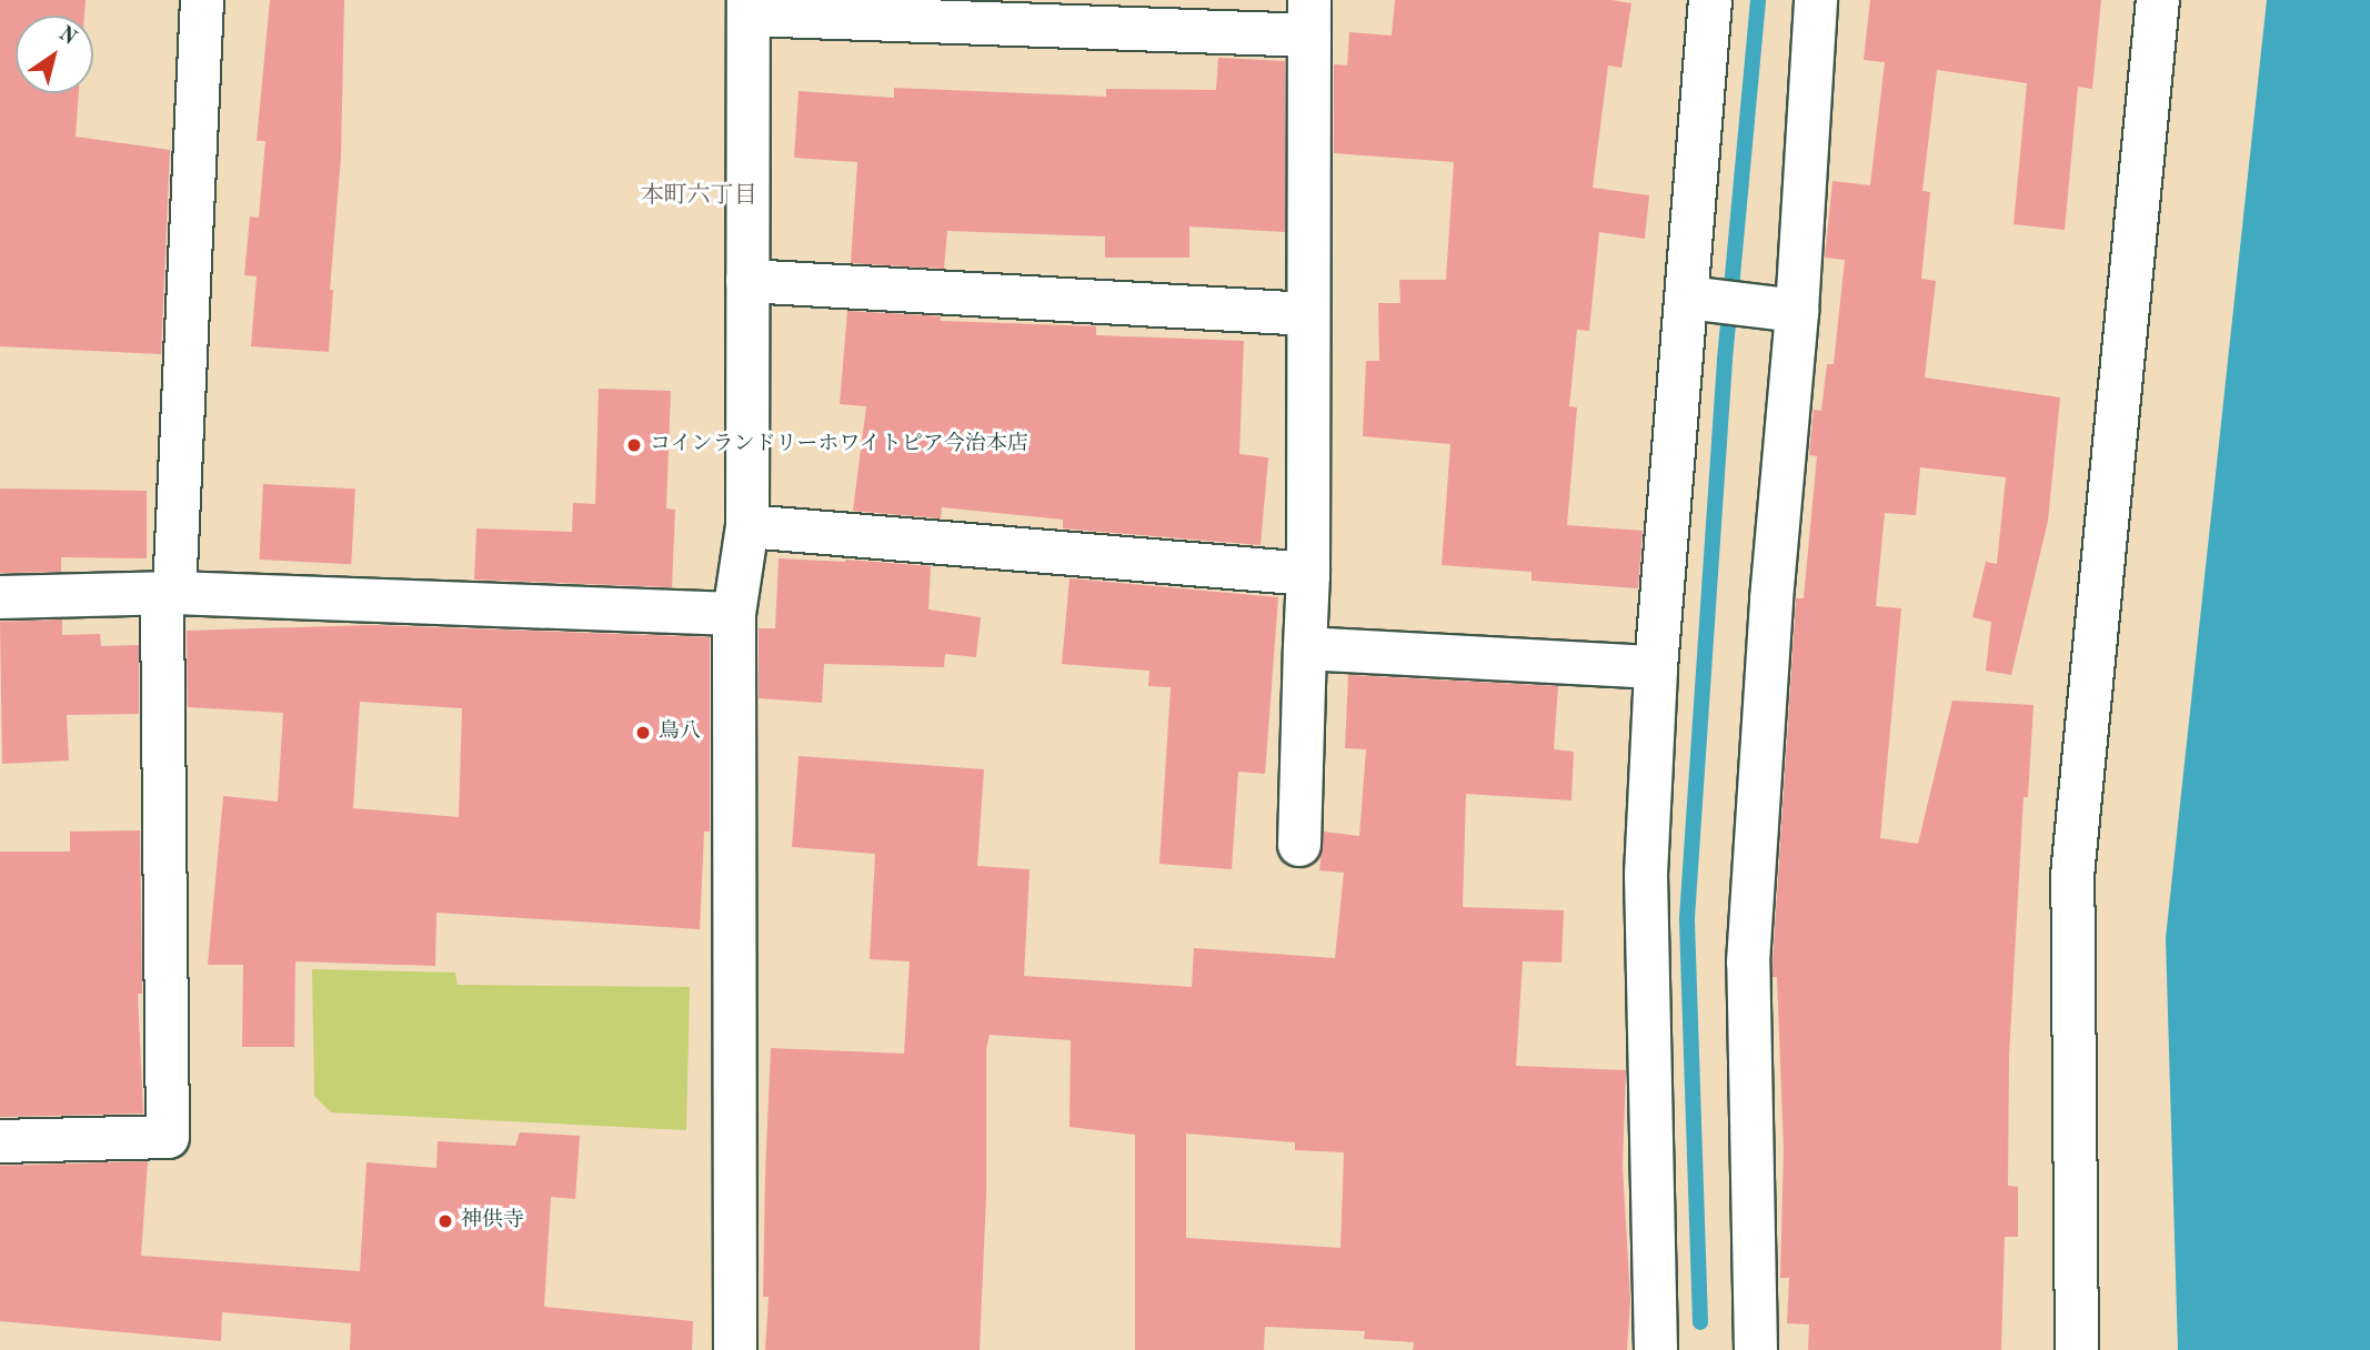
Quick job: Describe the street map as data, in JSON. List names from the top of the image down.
{
  "districts": ["本町六丁目"],
  "places": ["コインランドリーホワイトピア今治本店", "鳥八", "神供寺"],
  "north": "top right"
}
